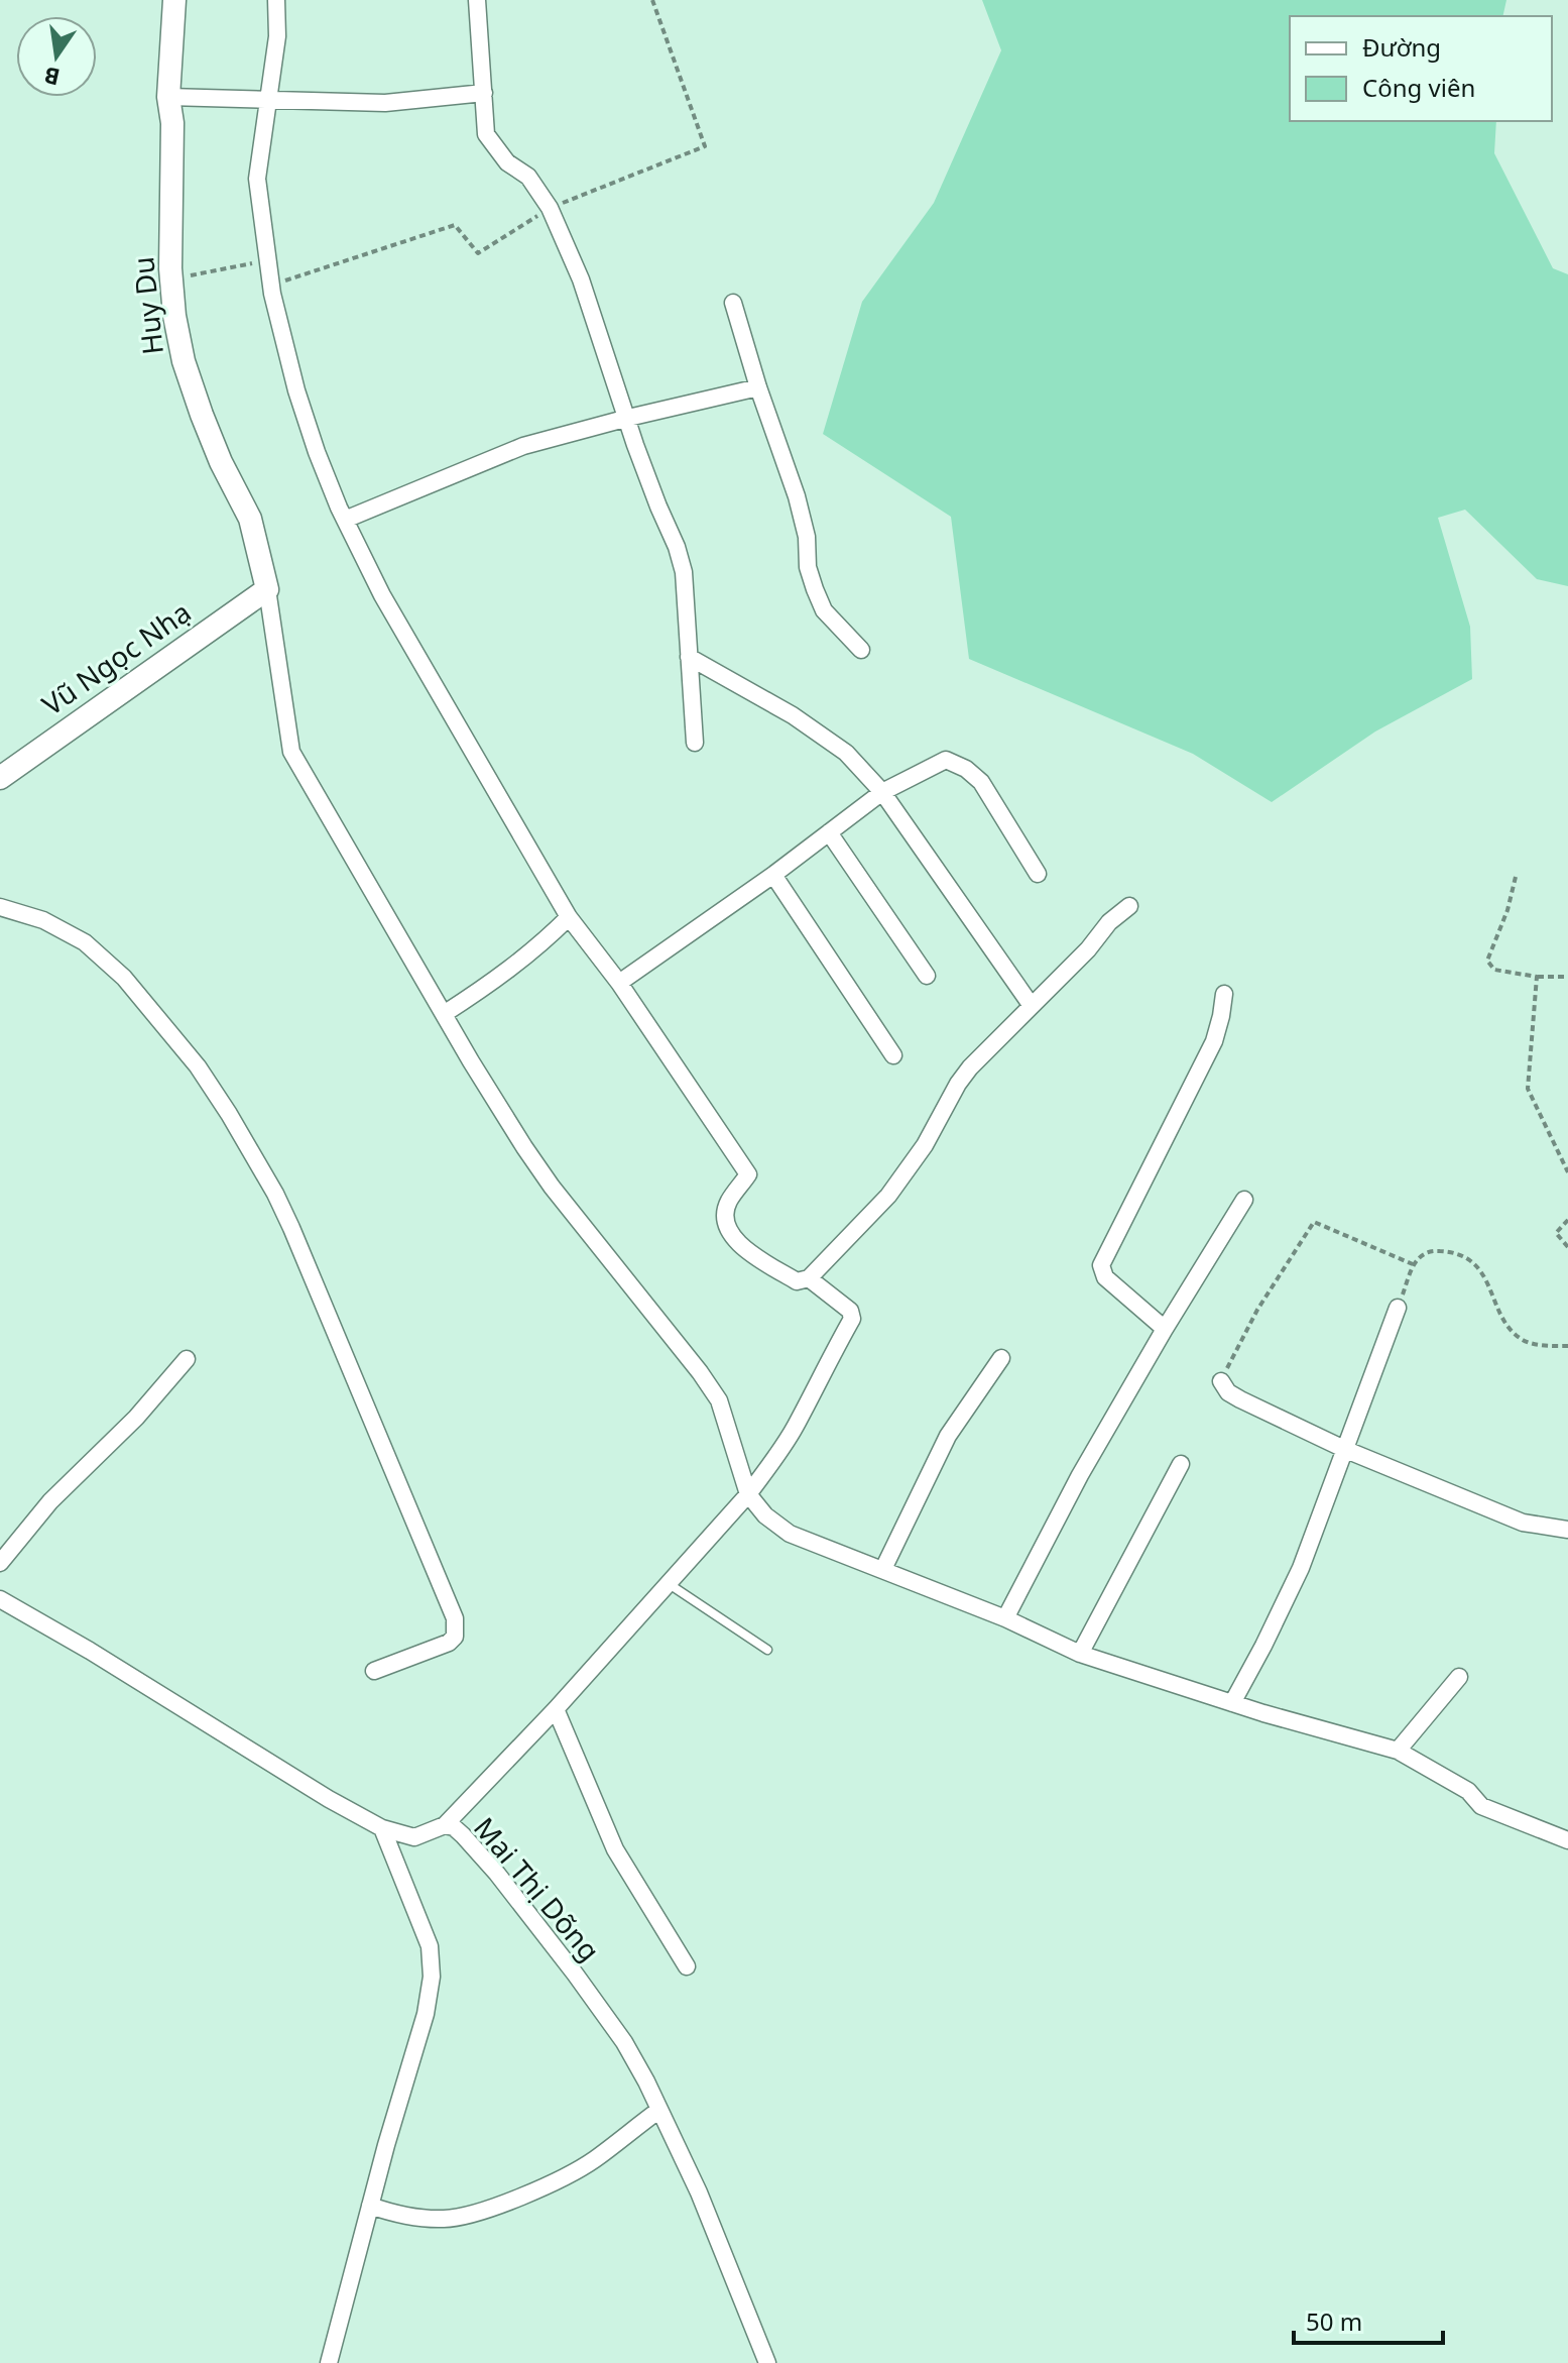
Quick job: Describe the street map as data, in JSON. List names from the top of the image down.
{
  "streets": {
    "street": ["Huy Du", "Vũ Ngọc Nhạ", "Mai Thị Dõng"]
  },
  "crossings": [
    ["Huy Du", "Vũ Ngọc Nhạ"]
  ],
  "legend": ["Đường", "Công viên"],
  "scale_bar": "50 m",
  "north": "bottom"
}
